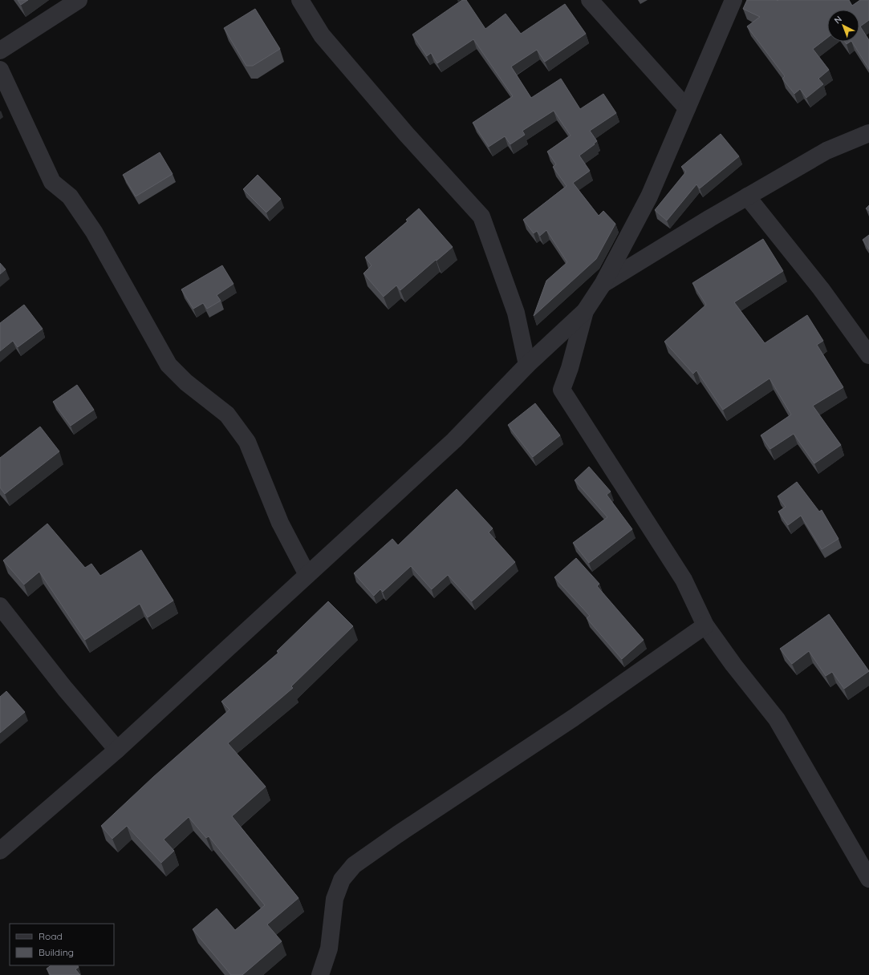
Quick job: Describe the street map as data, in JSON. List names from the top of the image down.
{
  "legend": ["Road", "Building"],
  "north": "top left"
}
